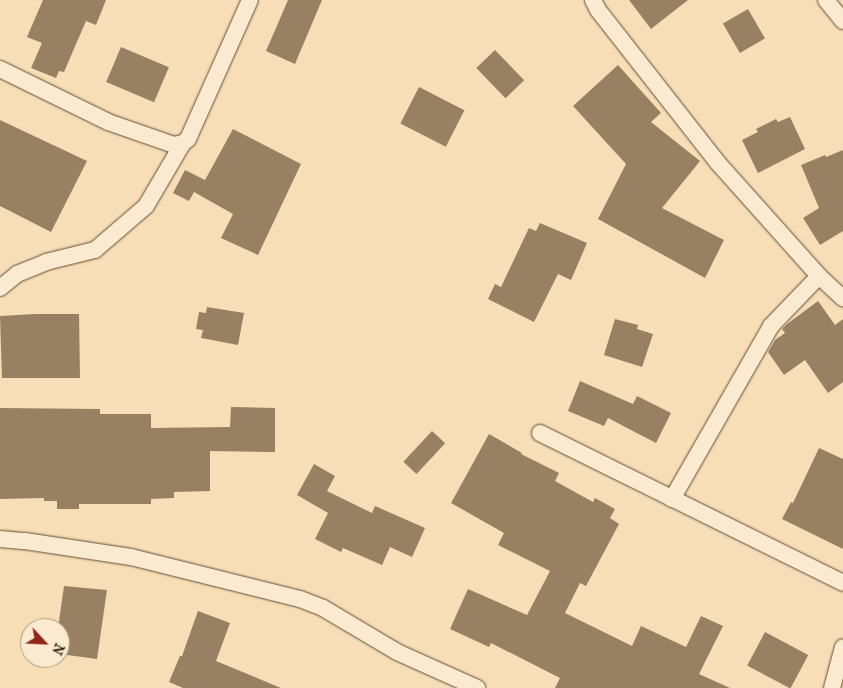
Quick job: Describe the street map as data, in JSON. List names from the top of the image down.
{
  "north": "bottom right"
}
